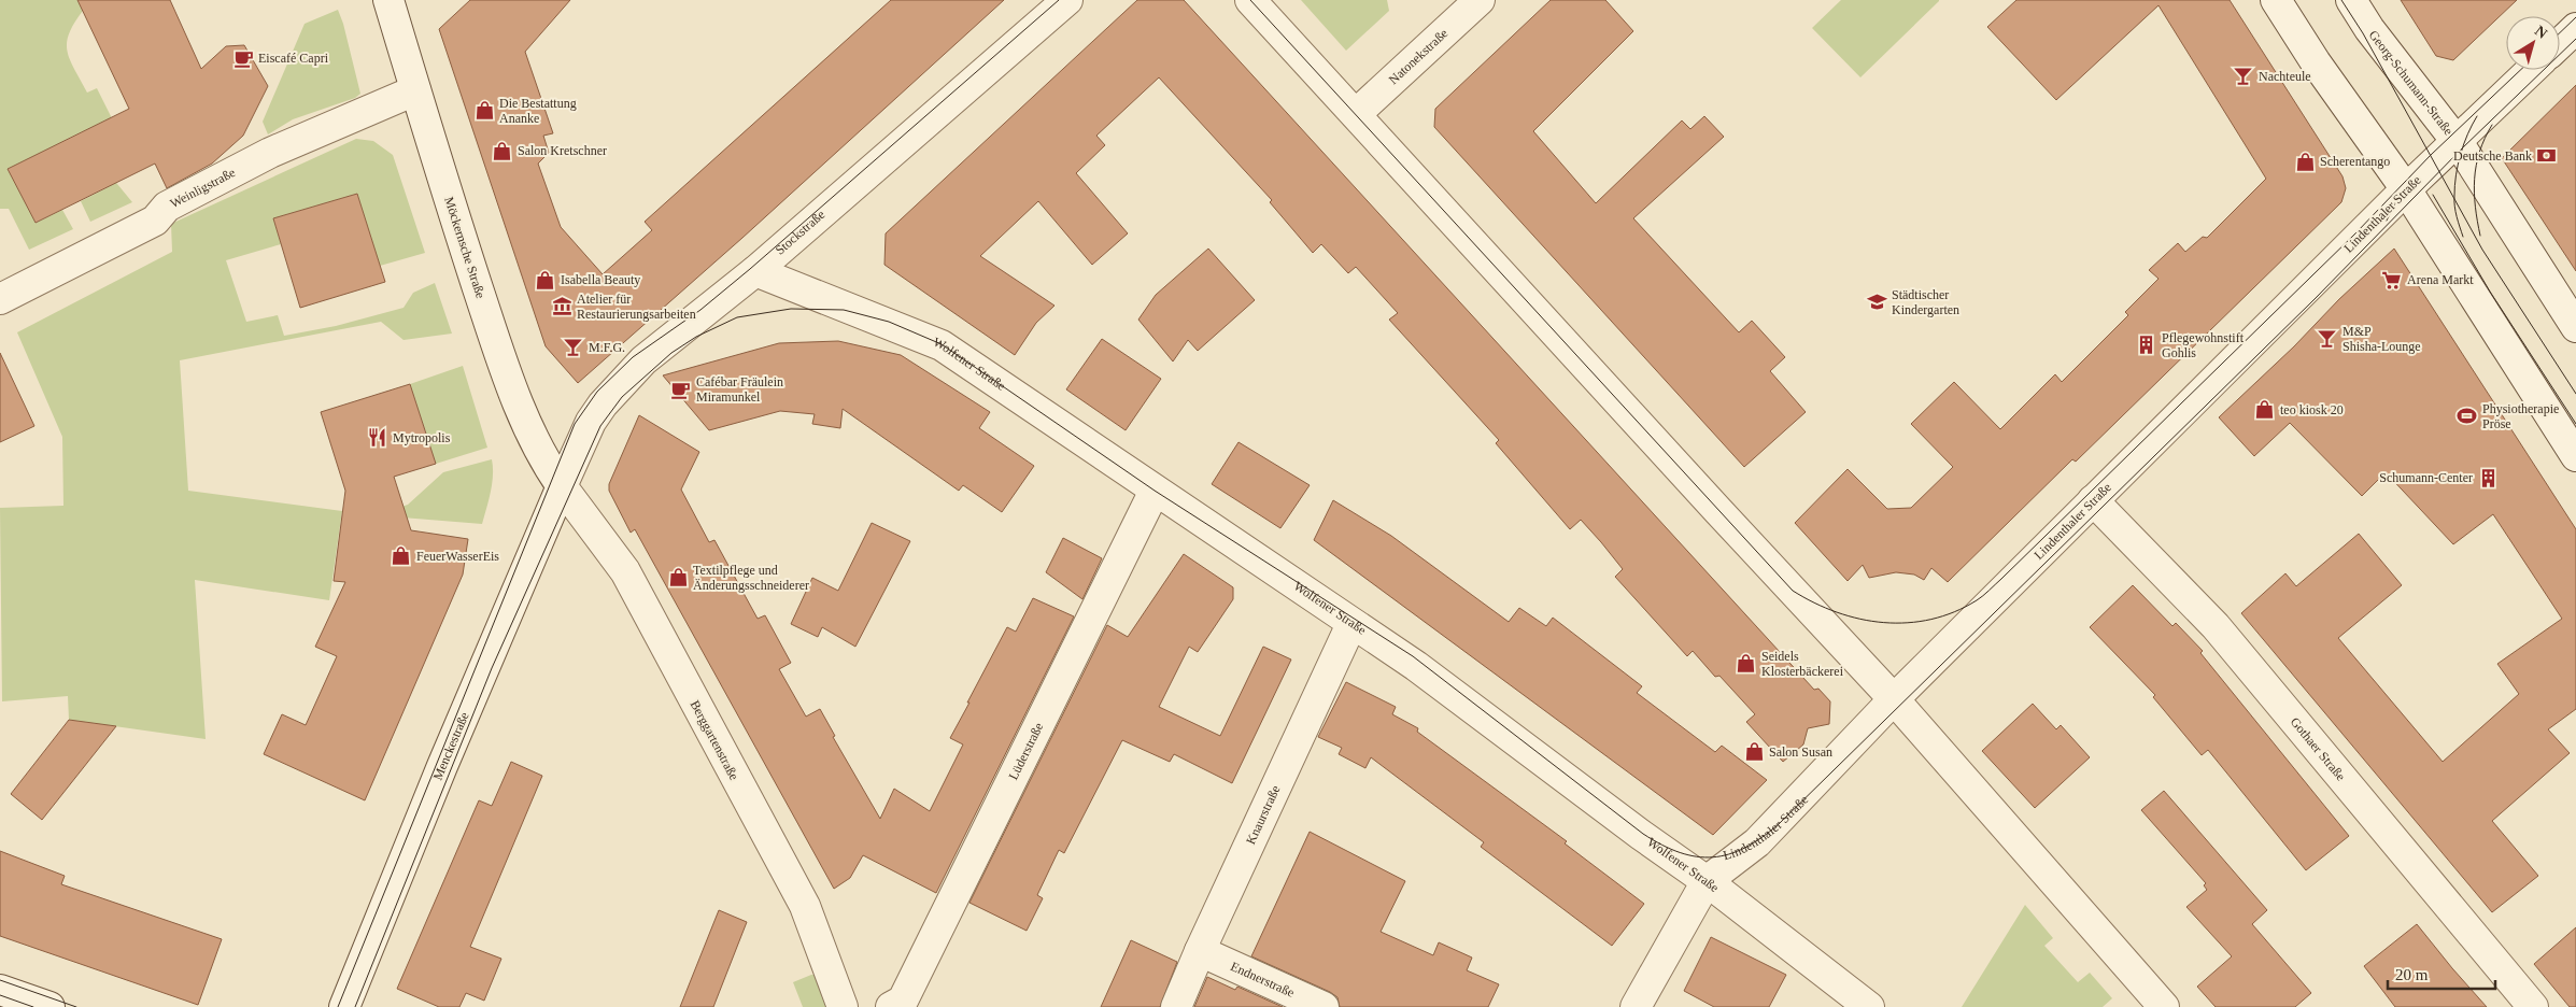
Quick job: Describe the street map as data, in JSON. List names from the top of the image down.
{
  "streets": {
    "street": [
      "Natonekstraße",
      "Georg-Schumann-Straße",
      "Weinligstraße",
      "Lindenthaler Straße",
      "Stockstraße",
      "Möckernsche Straße",
      "Wolfener Straße",
      "Berggartenstraße",
      "Menckestraße",
      "Gothaer Straße",
      "Lüderstraße",
      "Knaurstraße",
      "Endnerstraße"
    ]
  },
  "crossings": [
    ["Georg-Schumann-Straße", "Lindenthaler Straße"],
    ["Weinligstraße", "Möckernsche Straße"],
    ["Lindenthaler Straße", "Wolfener Straße"],
    ["Lindenthaler Straße", "Gothaer Straße"],
    ["Stockstraße", "Möckernsche Straße"],
    ["Stockstraße", "Wolfener Straße"],
    ["Stockstraße", "Berggartenstraße"],
    ["Stockstraße", "Menckestraße"],
    ["Möckernsche Straße", "Berggartenstraße"],
    ["Möckernsche Straße", "Menckestraße"],
    ["Wolfener Straße", "Lüderstraße"],
    ["Wolfener Straße", "Knaurstraße"],
    ["Berggartenstraße", "Menckestraße"],
    ["Knaurstraße", "Endnerstraße"]
  ],
  "places": {
    "cafe": ["Eiscafé Capri", "Cafébar Fräulein Miramunkel"],
    "bar": ["Nachteule", "M&P Shisha-Lounge", "M.F.G."],
    "shop": [
      "Die Bestattung Ananke",
      "Salon Kretschner",
      "Scherentango",
      "Isabella Beauty",
      "teo kiosk 20",
      "FeuerWasserEis",
      "Textilpflege und Änderungsschneiderer",
      "Seidels Klosterbäckerei",
      "Salon Susan"
    ],
    "bank": ["Deutsche Bank"],
    "supermarket": ["Arena Markt"],
    "school or university": ["Städtischer Kindergarten"],
    "museum": ["Atelier für Restaurierungsarbeiten"],
    "building": ["Pflegewohnstift Gohlis", "Schumann-Center"],
    "sports": ["Physiotherapie Pröse"],
    "restaurant": ["Mytropolis"]
  },
  "scale_bar": "20 m",
  "north": "top right"
}
